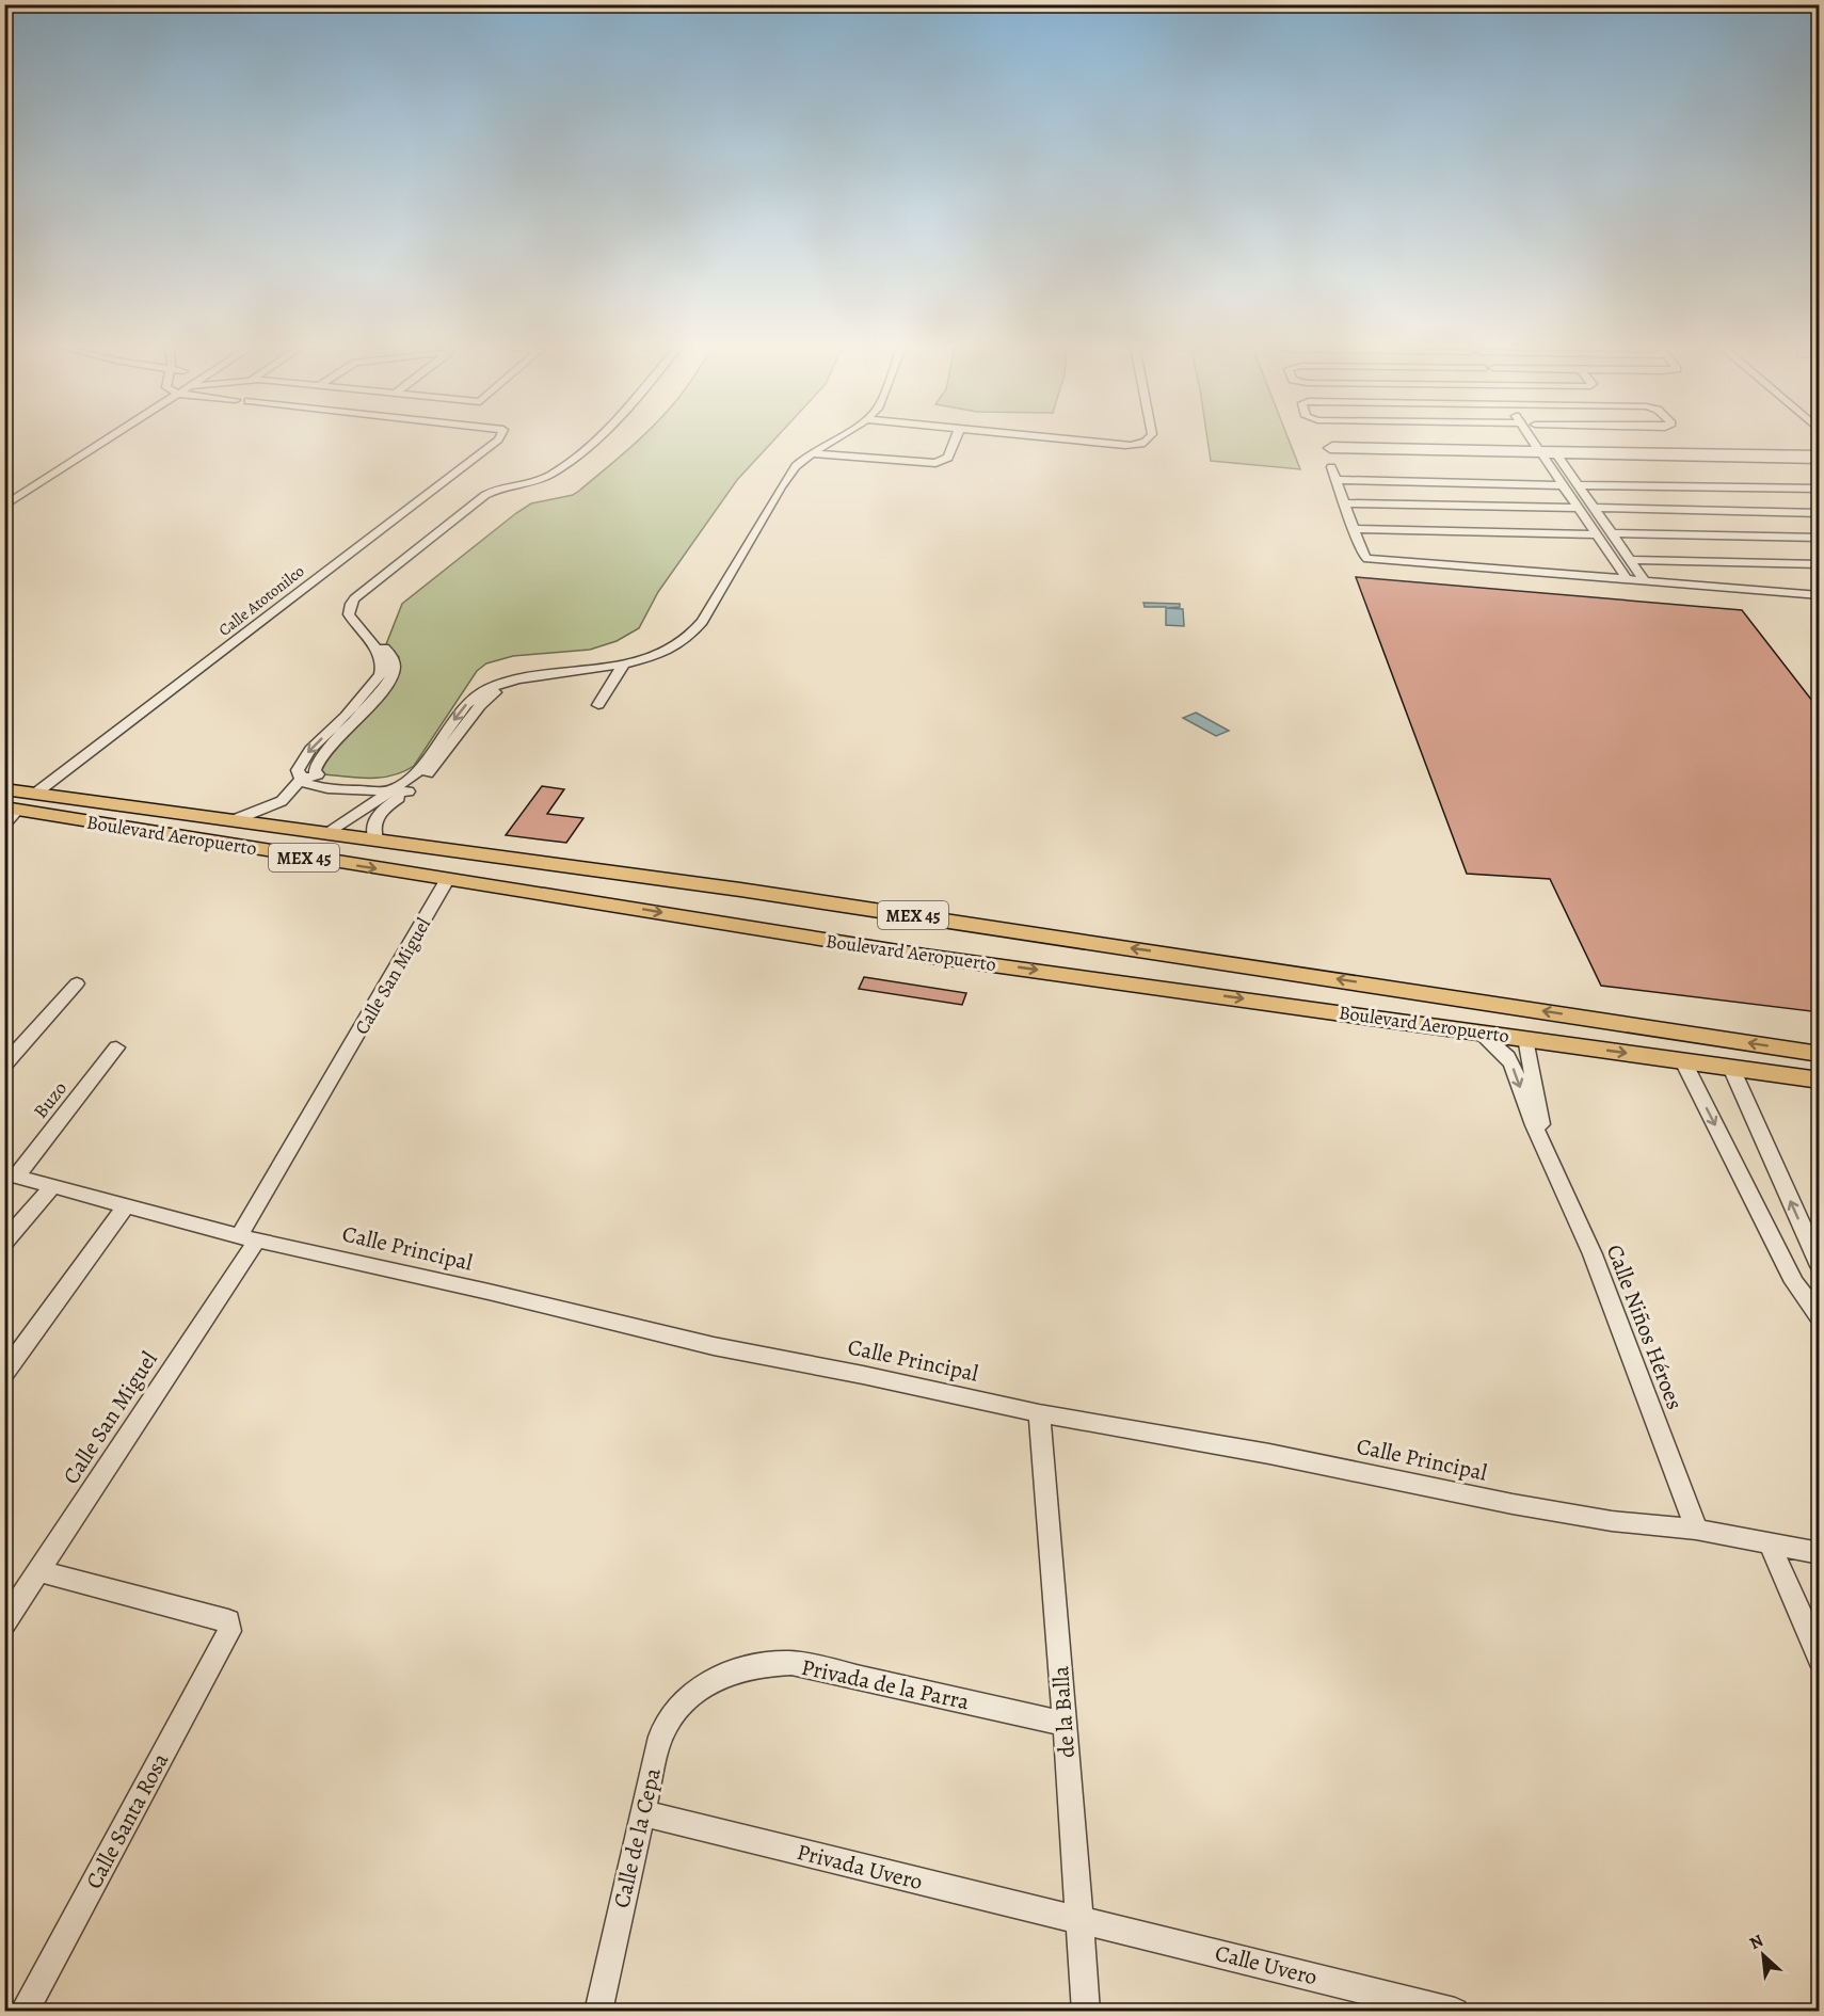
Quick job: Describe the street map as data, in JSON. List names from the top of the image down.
{
  "streets": {
    "highway": ["Boulevard Aeropuerto", "MEX 45"],
    "street": [
      "Calle Atotonilco",
      "Calle San Miguel",
      "Buzo",
      "Calle Principal",
      "Calle Niños Héroes",
      "Privada de la Parra",
      "de la Balla",
      "Calle Santa Rosa",
      "Calle de la Cepa",
      "Privada Uvero",
      "Calle Uvero"
    ]
  },
  "crossings": [
    ["Calle Atotonilco", "Boulevard Aeropuerto"],
    ["Boulevard Aeropuerto", "Calle San Miguel"],
    ["Boulevard Aeropuerto", "Calle Niños Héroes"],
    ["Calle San Miguel", "Calle Principal"],
    ["Calle San Miguel", "Calle Santa Rosa"],
    ["Buzo", "Calle Principal"],
    ["Calle Principal", "Calle Niños Héroes"],
    ["Calle Principal", "de la Balla"],
    ["Privada de la Parra", "de la Balla"],
    ["Privada de la Parra", "Calle de la Cepa"],
    ["de la Balla", "Privada Uvero"],
    ["de la Balla", "Calle Uvero"],
    ["Calle de la Cepa", "Privada Uvero"],
    ["Privada Uvero", "Calle Uvero"]
  ],
  "north": "top left"
}
